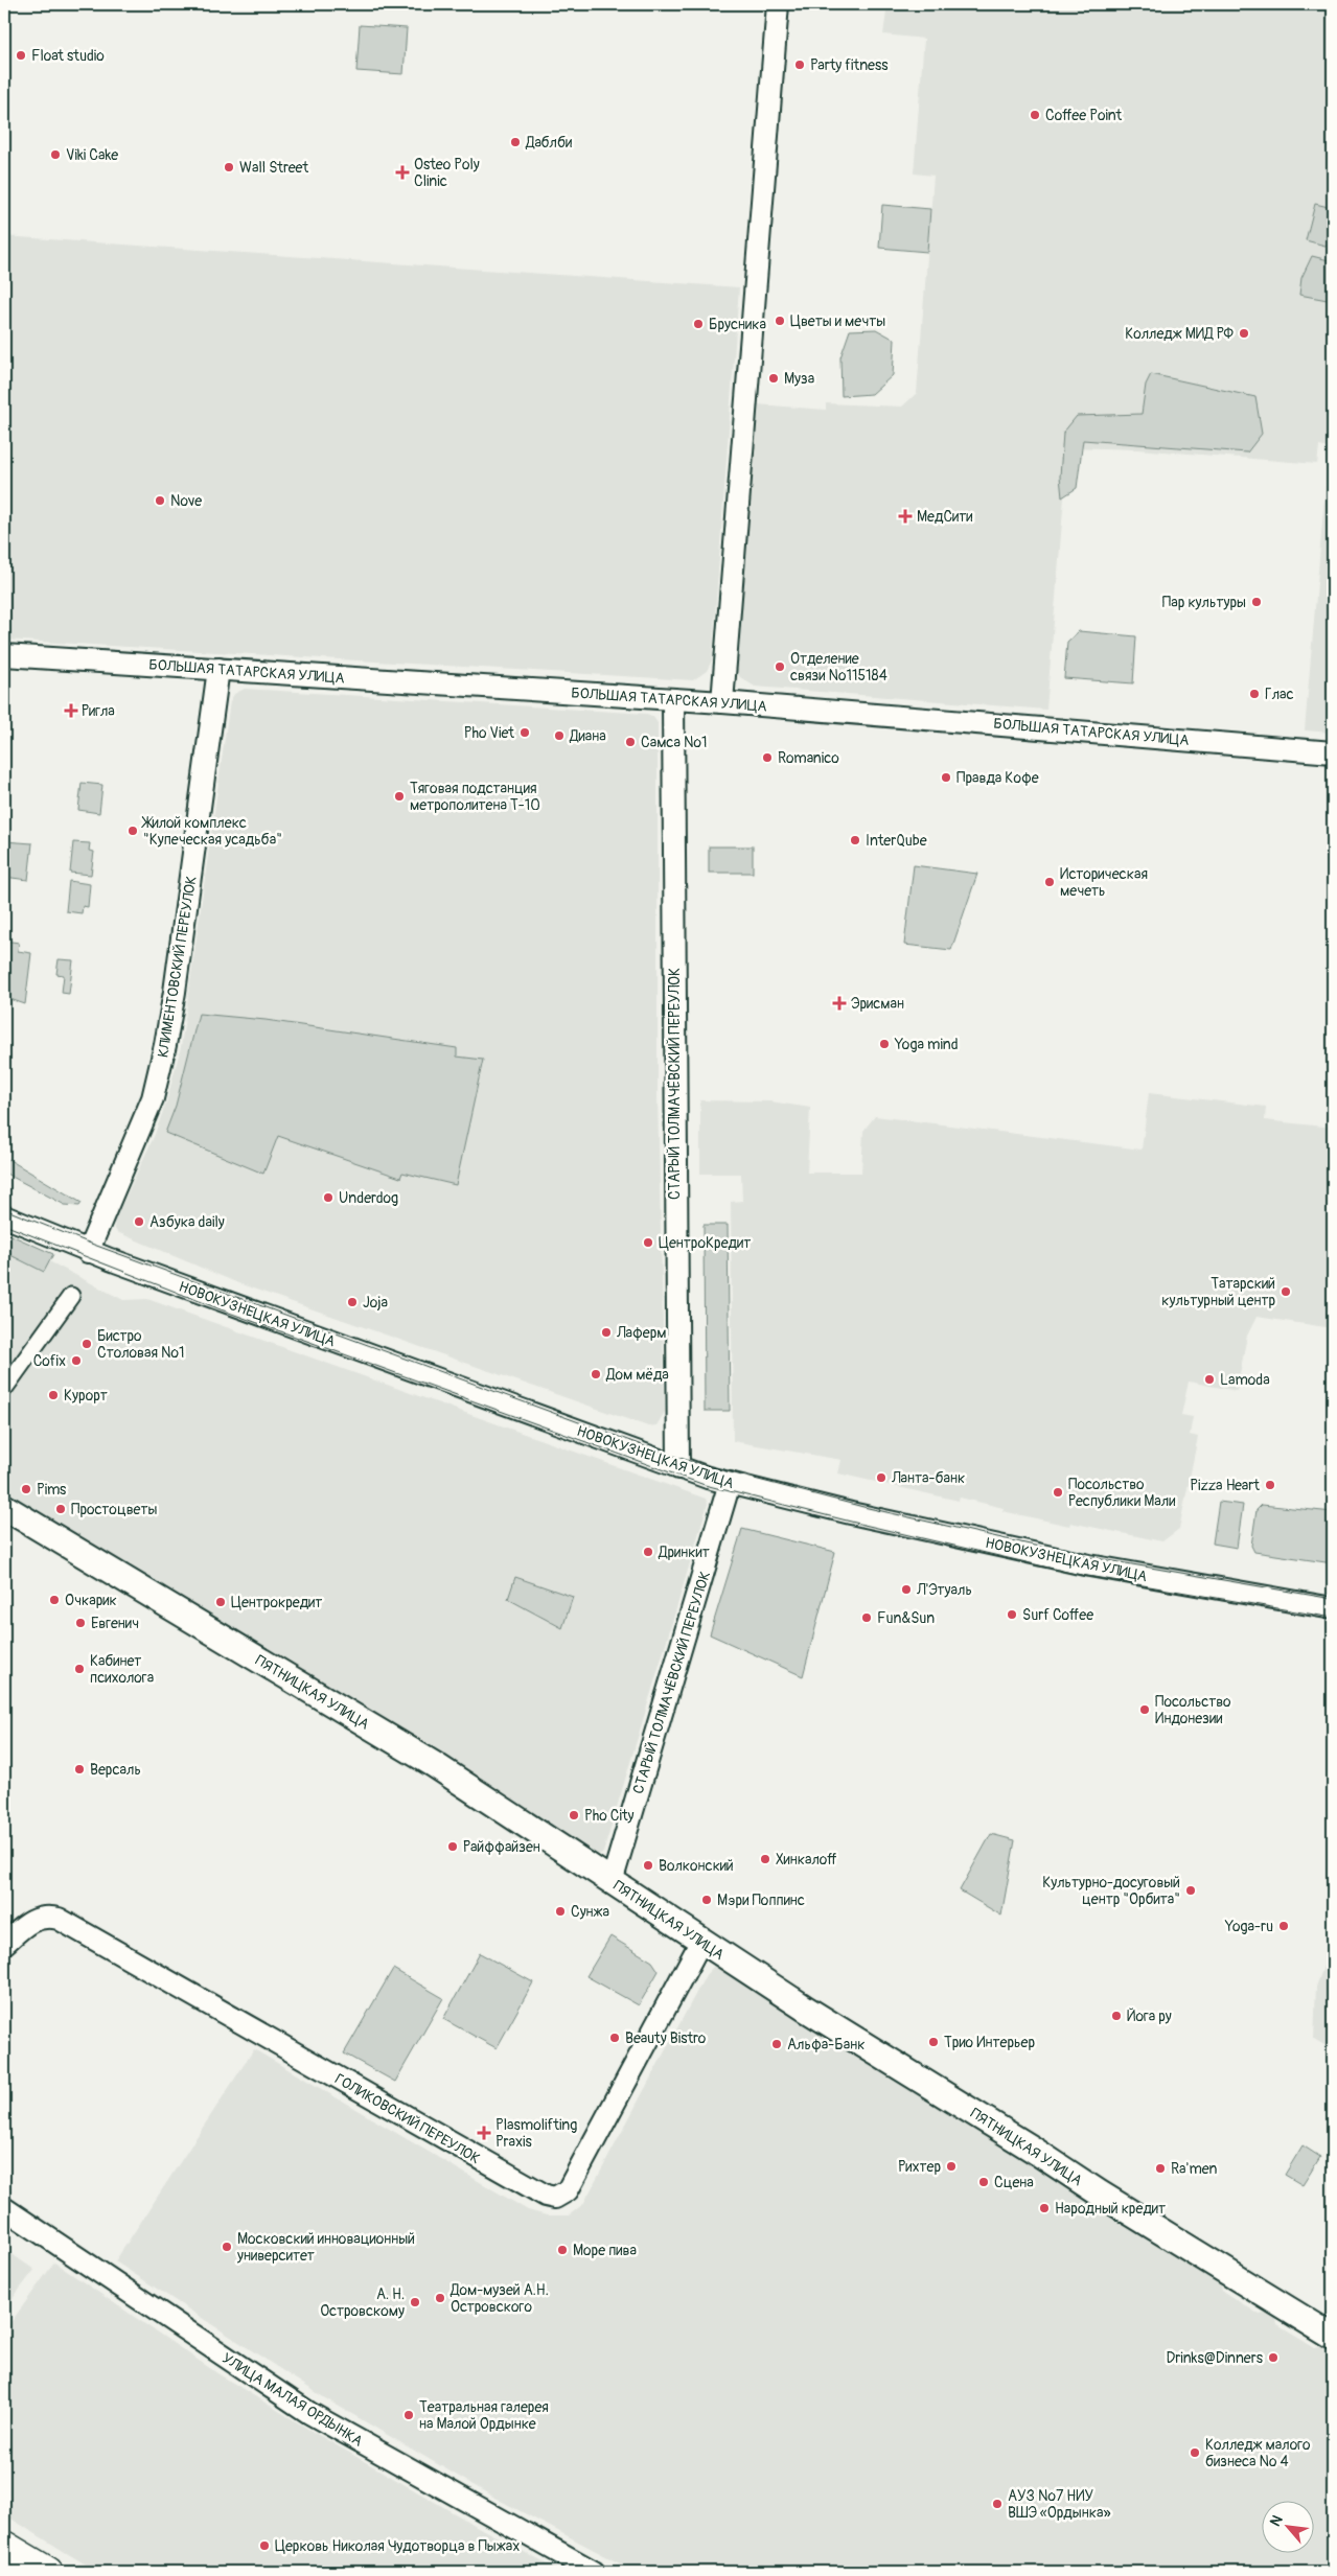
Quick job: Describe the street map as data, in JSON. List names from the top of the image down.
{
  "streets": {
    "street": [
      "БОЛЬШАЯ ТАТАРСКАЯ УЛИЦА",
      "КЛИМЕНТОВСКИЙ ПЕРЕУЛОК",
      "СТАРЫЙ ТОЛМАЧЁВСКИЙ ПЕРЕУЛОК",
      "НОВОКУЗНЕЦКАЯ УЛИЦА",
      "ПЯТНИЦКАЯ УЛИЦА",
      "ГОЛИКОВСКИЙ ПЕРЕУЛОК",
      "УЛИЦА МАЛАЯ ОРДЫНКА"
    ]
  },
  "crossings": [
    ["БОЛЬШАЯ ТАТАРСКАЯ УЛИЦА", "КЛИМЕНТОВСКИЙ ПЕРЕУЛОК"],
    ["БОЛЬШАЯ ТАТАРСКАЯ УЛИЦА", "СТАРЫЙ ТОЛМАЧЁВСКИЙ ПЕРЕУЛОК"],
    ["КЛИМЕНТОВСКИЙ ПЕРЕУЛОК", "НОВОКУЗНЕЦКАЯ УЛИЦА"],
    ["СТАРЫЙ ТОЛМАЧЁВСКИЙ ПЕРЕУЛОК", "НОВОКУЗНЕЦКАЯ УЛИЦА"],
    ["СТАРЫЙ ТОЛМАЧЁВСКИЙ ПЕРЕУЛОК", "ПЯТНИЦКАЯ УЛИЦА"],
    ["ПЯТНИЦКАЯ УЛИЦА", "ГОЛИКОВСКИЙ ПЕРЕУЛОК"]
  ],
  "places": {
    "other": [
      "Float studio",
      "Party fitness",
      "Coffee Point",
      "Даблби",
      "Viki Cake",
      "Wall Street",
      "Цветы и мечты",
      "Брусника",
      "Колледж МИД РФ",
      "Муза",
      "Nove",
      "Пар культуры",
      "Отделение связи №115184",
      "Глас",
      "Pho Viet",
      "Диана",
      "Самса №1",
      "Romanico",
      "Правда Кофе",
      "Тяговая подстанция метрополитена Т-10",
      "Жилой комплекс \"Купеческая усадьба\"",
      "InterQube",
      "Историческая мечеть",
      "Yoga mind",
      "Underdog",
      "Азбука daily",
      "ЦентроКредит",
      "Татарский культурный центр",
      "Joja",
      "Лаферм",
      "Бистро Столовая №1",
      "Cofix",
      "Дом мёда",
      "Lamoda",
      "Курорт",
      "Ланта-банк",
      "Pizza Heart",
      "Pims",
      "Посольство Республики Мали",
      "Простоцветы",
      "Дринкит",
      "Л'Этуаль",
      "Очкарик",
      "Центрокредит",
      "Surf Coffee",
      "Fun&Sun",
      "Евгенич",
      "Кабинет психолога",
      "Посольство Индонезии",
      "Версаль",
      "Pho City",
      "Райффайзен",
      "Хинкалoff",
      "Волконский",
      "Культурно-досуговый центр \"Орбита\"",
      "Мэри Поппинс",
      "Сунжа",
      "Yoga-ru",
      "Йога ру",
      "Beauty Bistro",
      "Трио Интерьер",
      "Альфа-Банк",
      "Рихтер",
      "Ra'men",
      "Сцена",
      "Народный кредит",
      "Московский инновационный университет",
      "Море пива",
      "Дом-музей А.Н. Островского",
      "А. Н. Островскому",
      "Drinks@Dinners",
      "Театральная галерея на Малой Ордынке",
      "Колледж малого бизнеса № 4",
      "АУЗ №7 НИУ ВШЭ «Ордынка»",
      "Церковь Николая Чудотворца в Пыжах"
    ],
    "health": [
      "Osteo Poly Clinic",
      "МедСити",
      "Ригла",
      "Эрисман",
      "Plasmolifting Praxis"
    ]
  },
  "north": "top left"
}
